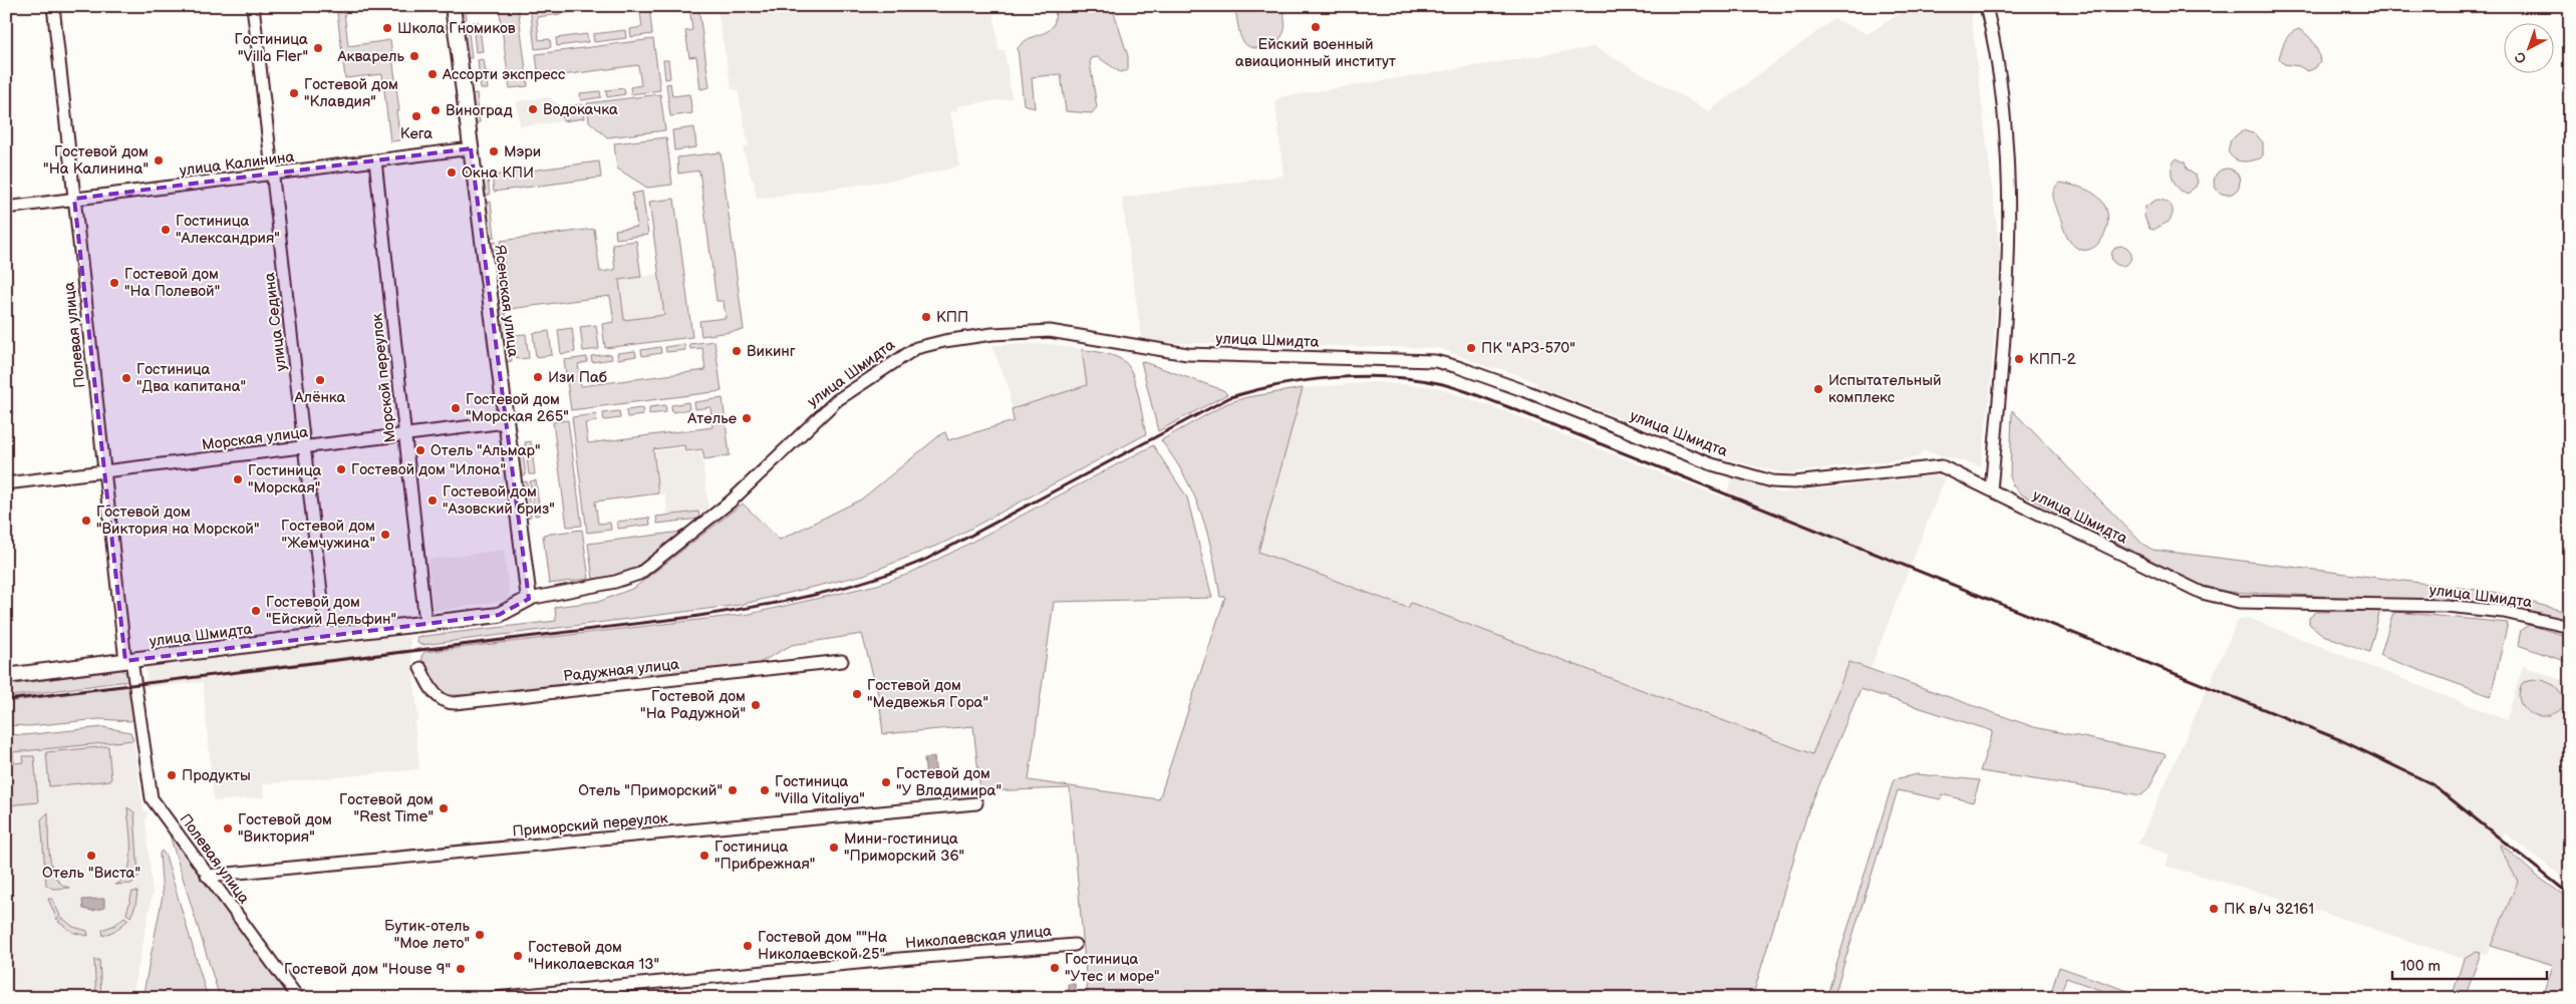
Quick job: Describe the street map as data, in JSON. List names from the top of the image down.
{
  "streets": {
    "street": [
      "улица Калинина",
      "Ясенская улица",
      "улица Седина",
      "Полевая улица",
      "улица Шмидта",
      "Морской переулок",
      "Морская улица",
      "Радужная улица",
      "Приморский переулок",
      "Николаевская улица"
    ]
  },
  "crossings": [
    ["улица Калинина", "Ясенская улица"],
    ["улица Калинина", "улица Седина"],
    ["улица Калинина", "Полевая улица"],
    ["улица Калинина", "Морской переулок"],
    ["Ясенская улица", "улица Шмидта"],
    ["Ясенская улица", "Морская улица"],
    ["улица Седина", "улица Шмидта"],
    ["улица Седина", "Морская улица"],
    ["Полевая улица", "улица Шмидта"],
    ["Полевая улица", "Морская улица"],
    ["Полевая улица", "Приморский переулок"],
    ["улица Шмидта", "Морской переулок"],
    ["Морской переулок", "Морская улица"]
  ],
  "places": [
    "Ейский военный авиационный институт",
    "Школа Гномиков",
    "Гостиница \"Villa Fler\"",
    "Акварель",
    "Ассорти экспресс",
    "Гостевой дом \"Клавдия\"",
    "Водокачка",
    "Виноград",
    "Кега",
    "Мэри",
    "Гостевой дом \"На Калинина\"",
    "Окна КПИ",
    "Гостиница \"Александрия\"",
    "Гостевой дом \"На Полевой\"",
    "КПП",
    "ПК \"АРЗ-570\"",
    "Викинг",
    "КПП-2",
    "Изи Паб",
    "Гостиница \"Два капитана\"",
    "Алёнка",
    "Испытательный комплекс",
    "Гостевой дом \"Морская 265\"",
    "Ателье",
    "Отель \"Альмар\"",
    "Гостевой дом \"Илона\"",
    "Гостиница \"Морская\"",
    "Гостевой дом \"Азовский бриз\"",
    "Гостевой дом \"Виктория на Морской\"",
    "Гостевой дом \"Жемчужина\"",
    "Гостевой дом \"Ейский Дельфин\"",
    "Гостевой дом \"Медвежья Гора\"",
    "Гостевой дом \"На Радужной\"",
    "Продукты",
    "Гостевой дом \"У Владимира\"",
    "Отель \"Приморский\"",
    "Гостиница \"Villa Vitaliya\"",
    "Гостевой дом \"Rest Time\"",
    "Гостевой дом \"Виктория\"",
    "Мини-гостиница \"Приморский 36\"",
    "Отель \"Виста\"",
    "Гостиница \"Прибрежная\"",
    "ПК в/ч 32161",
    "Бутик-отель \"Мое лето\"",
    "Гостевой дом \"\"На Николаевской 25\"",
    "Гостевой дом \"Николаевская 13\"",
    "Гостиница \"Утес и море\"",
    "Гостевой дом \"House 9\""
  ],
  "scale_bar": "100 m",
  "north": "bottom left"
}
